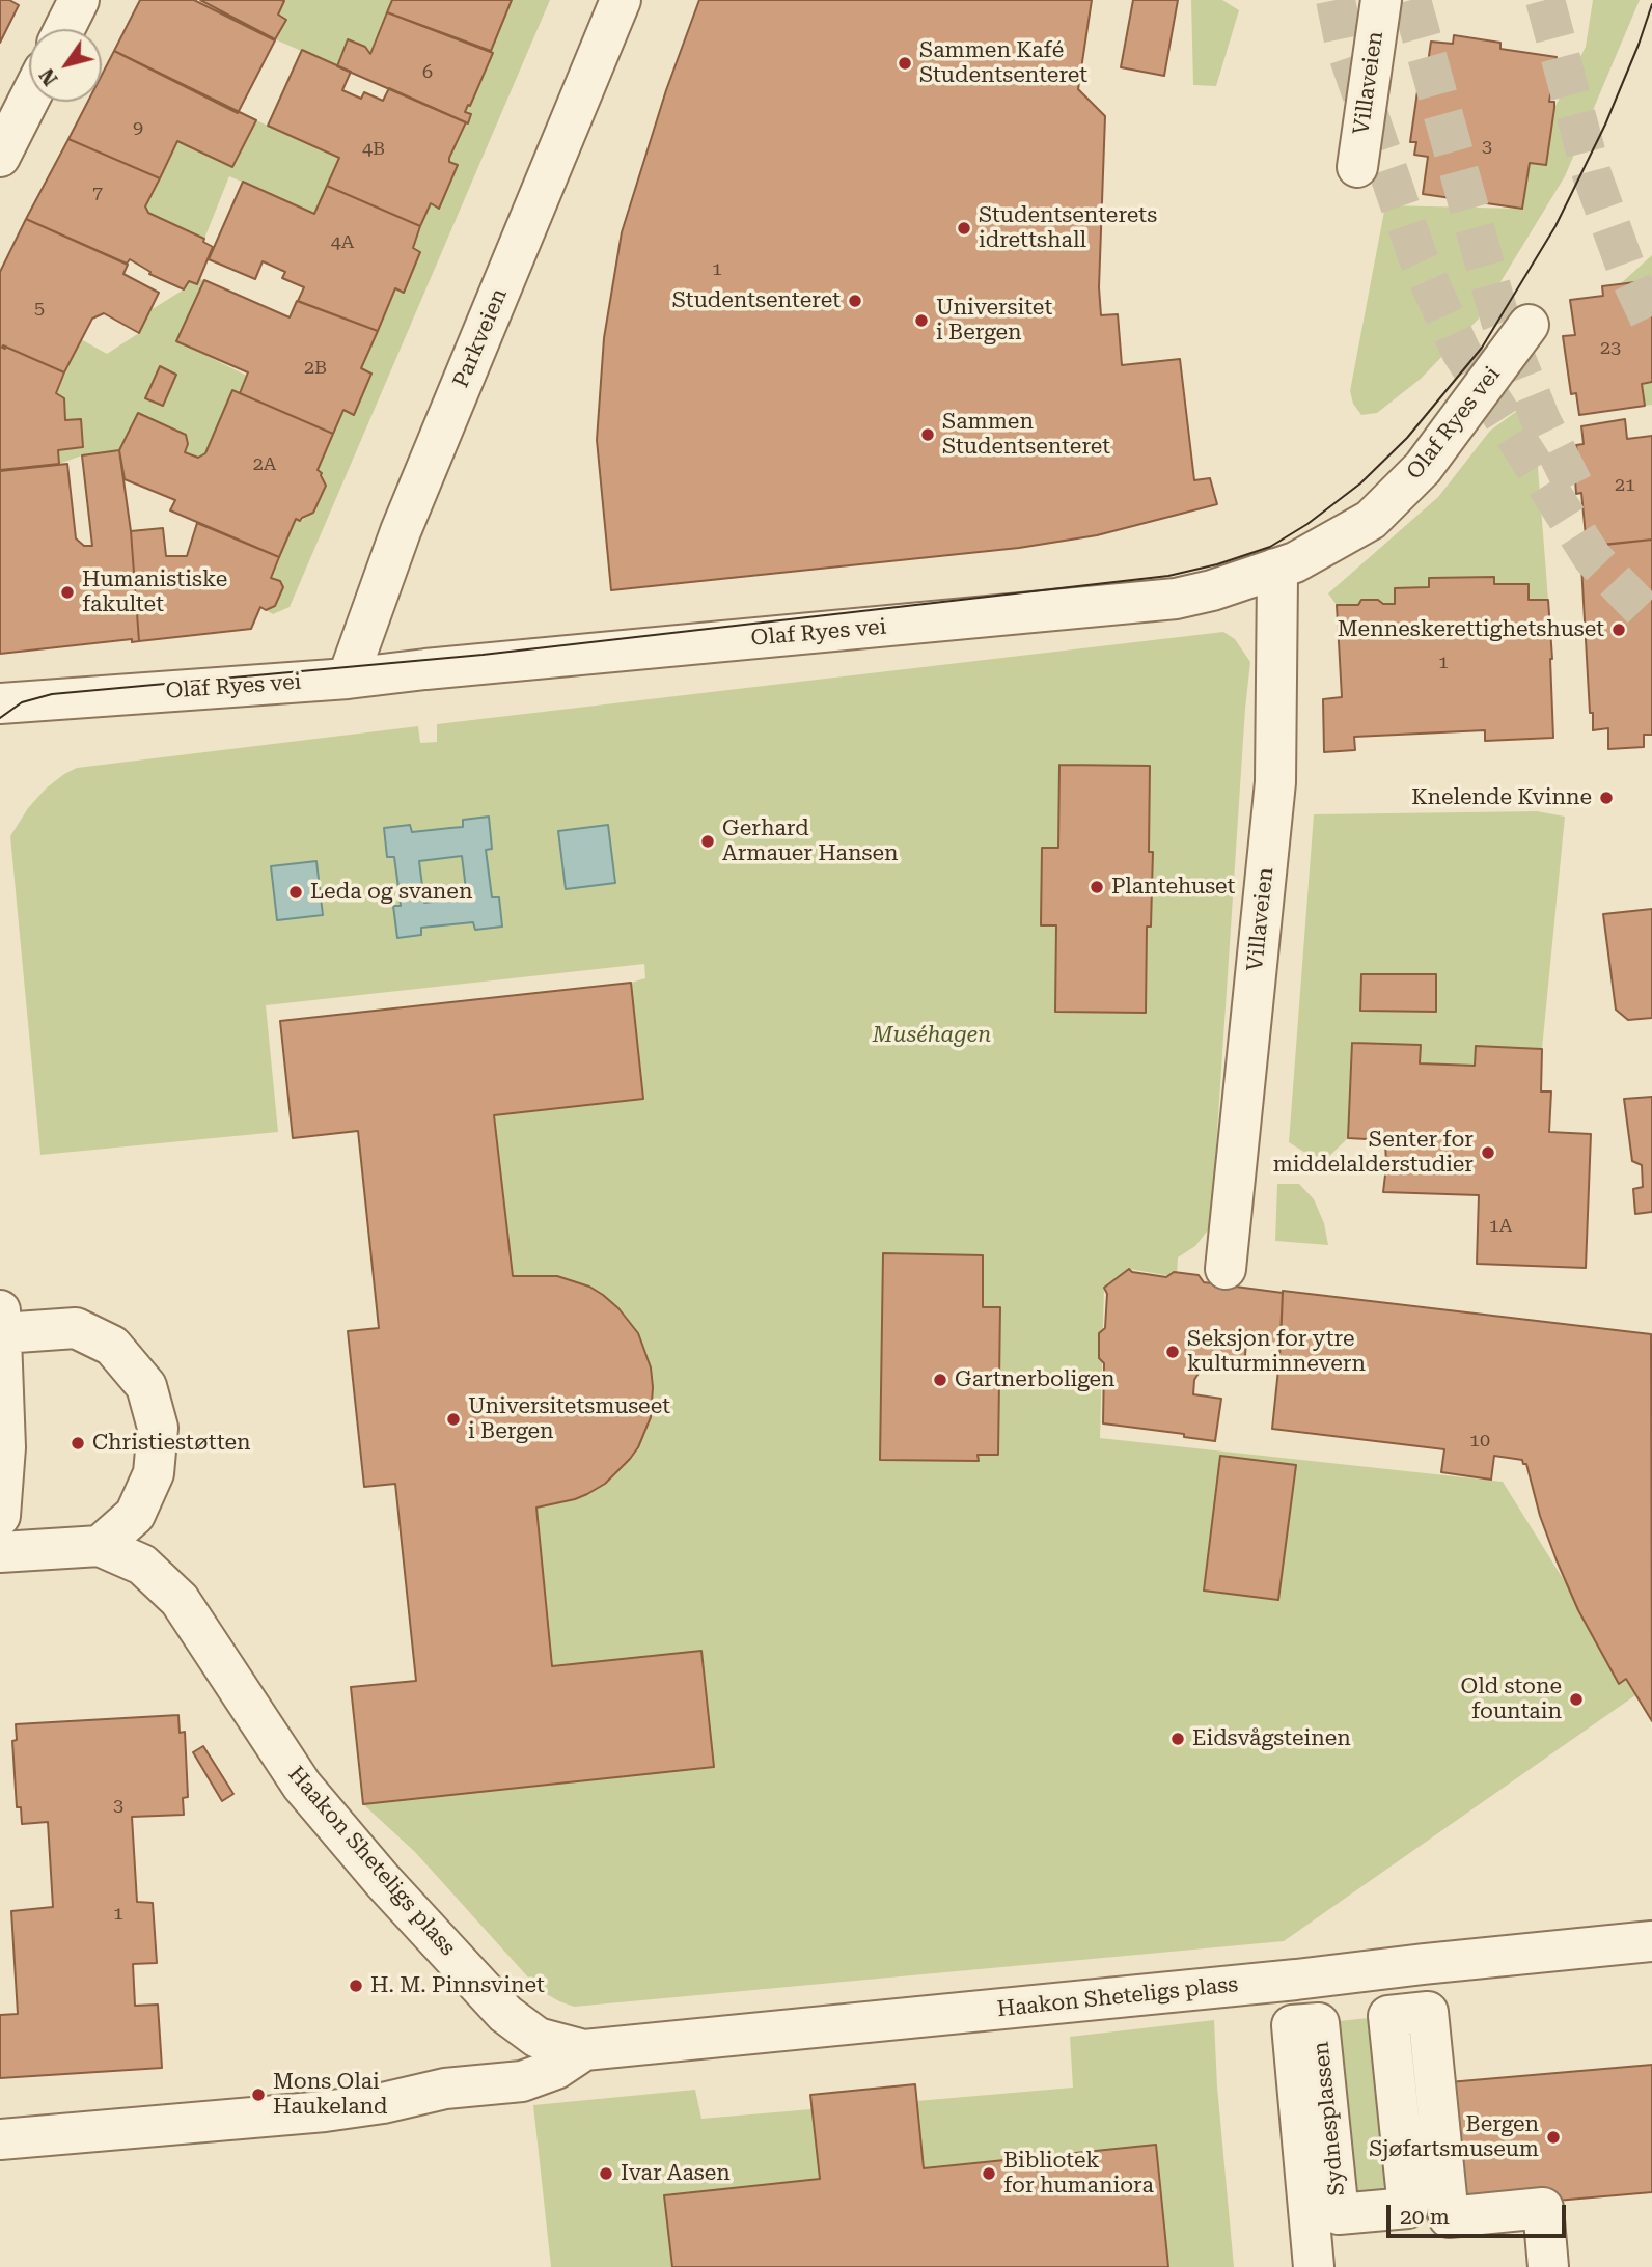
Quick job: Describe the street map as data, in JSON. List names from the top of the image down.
{
  "streets": {
    "street": [
      "Villaveien",
      "Parkveien",
      "Olaf Ryes vei",
      "Haakon Sheteligs plass",
      "Sydnesplassen"
    ]
  },
  "crossings": [
    ["Villaveien", "Olaf Ryes vei"],
    ["Parkveien", "Olaf Ryes vei"]
  ],
  "parks": ["Muséhagen"],
  "places": [
    "Sammen Kafé Studentsenteret",
    "Studentsenterets idrettshall",
    "Studentsenteret",
    "Universitet i Bergen",
    "Sammen Studentsenteret",
    "Humanistiske fakultet",
    "Menneskerettighetshuset",
    "Knelende Kvinne",
    "Gerhard Armauer Hansen",
    "Plantehuset",
    "Leda og svanen",
    "Senter for middelalderstudier",
    "Seksjon for ytre kulturminnevern",
    "Gartnerboligen",
    "Universitetsmuseet i Bergen",
    "Christiestøtten",
    "Old stone fountain",
    "Eidsvågsteinen",
    "H. M. Pinnsvinet",
    "Mons Olai Haukeland",
    "Bergen Sjøfartsmuseum",
    "Ivar Aasen",
    "Bibliotek for humaniora"
  ],
  "house_numbers": [
    "6",
    "9",
    "3",
    "4B",
    "7",
    "4A",
    "1",
    "5",
    "23",
    "2B",
    "2A",
    "21",
    "1",
    "1A",
    "10",
    "3",
    "1"
  ],
  "scale_bar": "20 m",
  "north": "bottom left"
}
